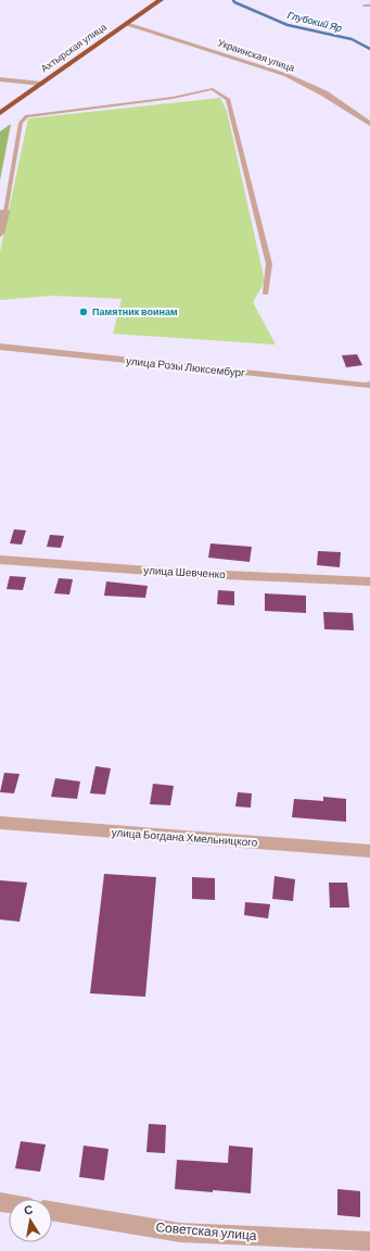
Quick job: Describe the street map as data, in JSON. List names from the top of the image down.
{
  "streets": {
    "highway": ["Ахтырская улица"],
    "street": [
      "Украинская улица",
      "улица Розы Люксембург",
      "улица Шевченко",
      "улица Богдана Хмельницкого",
      "Советская улица"
    ]
  },
  "crossings": [
    ["Ахтырская улица", "Украинская улица"]
  ],
  "water": ["Глубокий Яр"],
  "places": ["Памятник воинам"],
  "north": "top"
}
